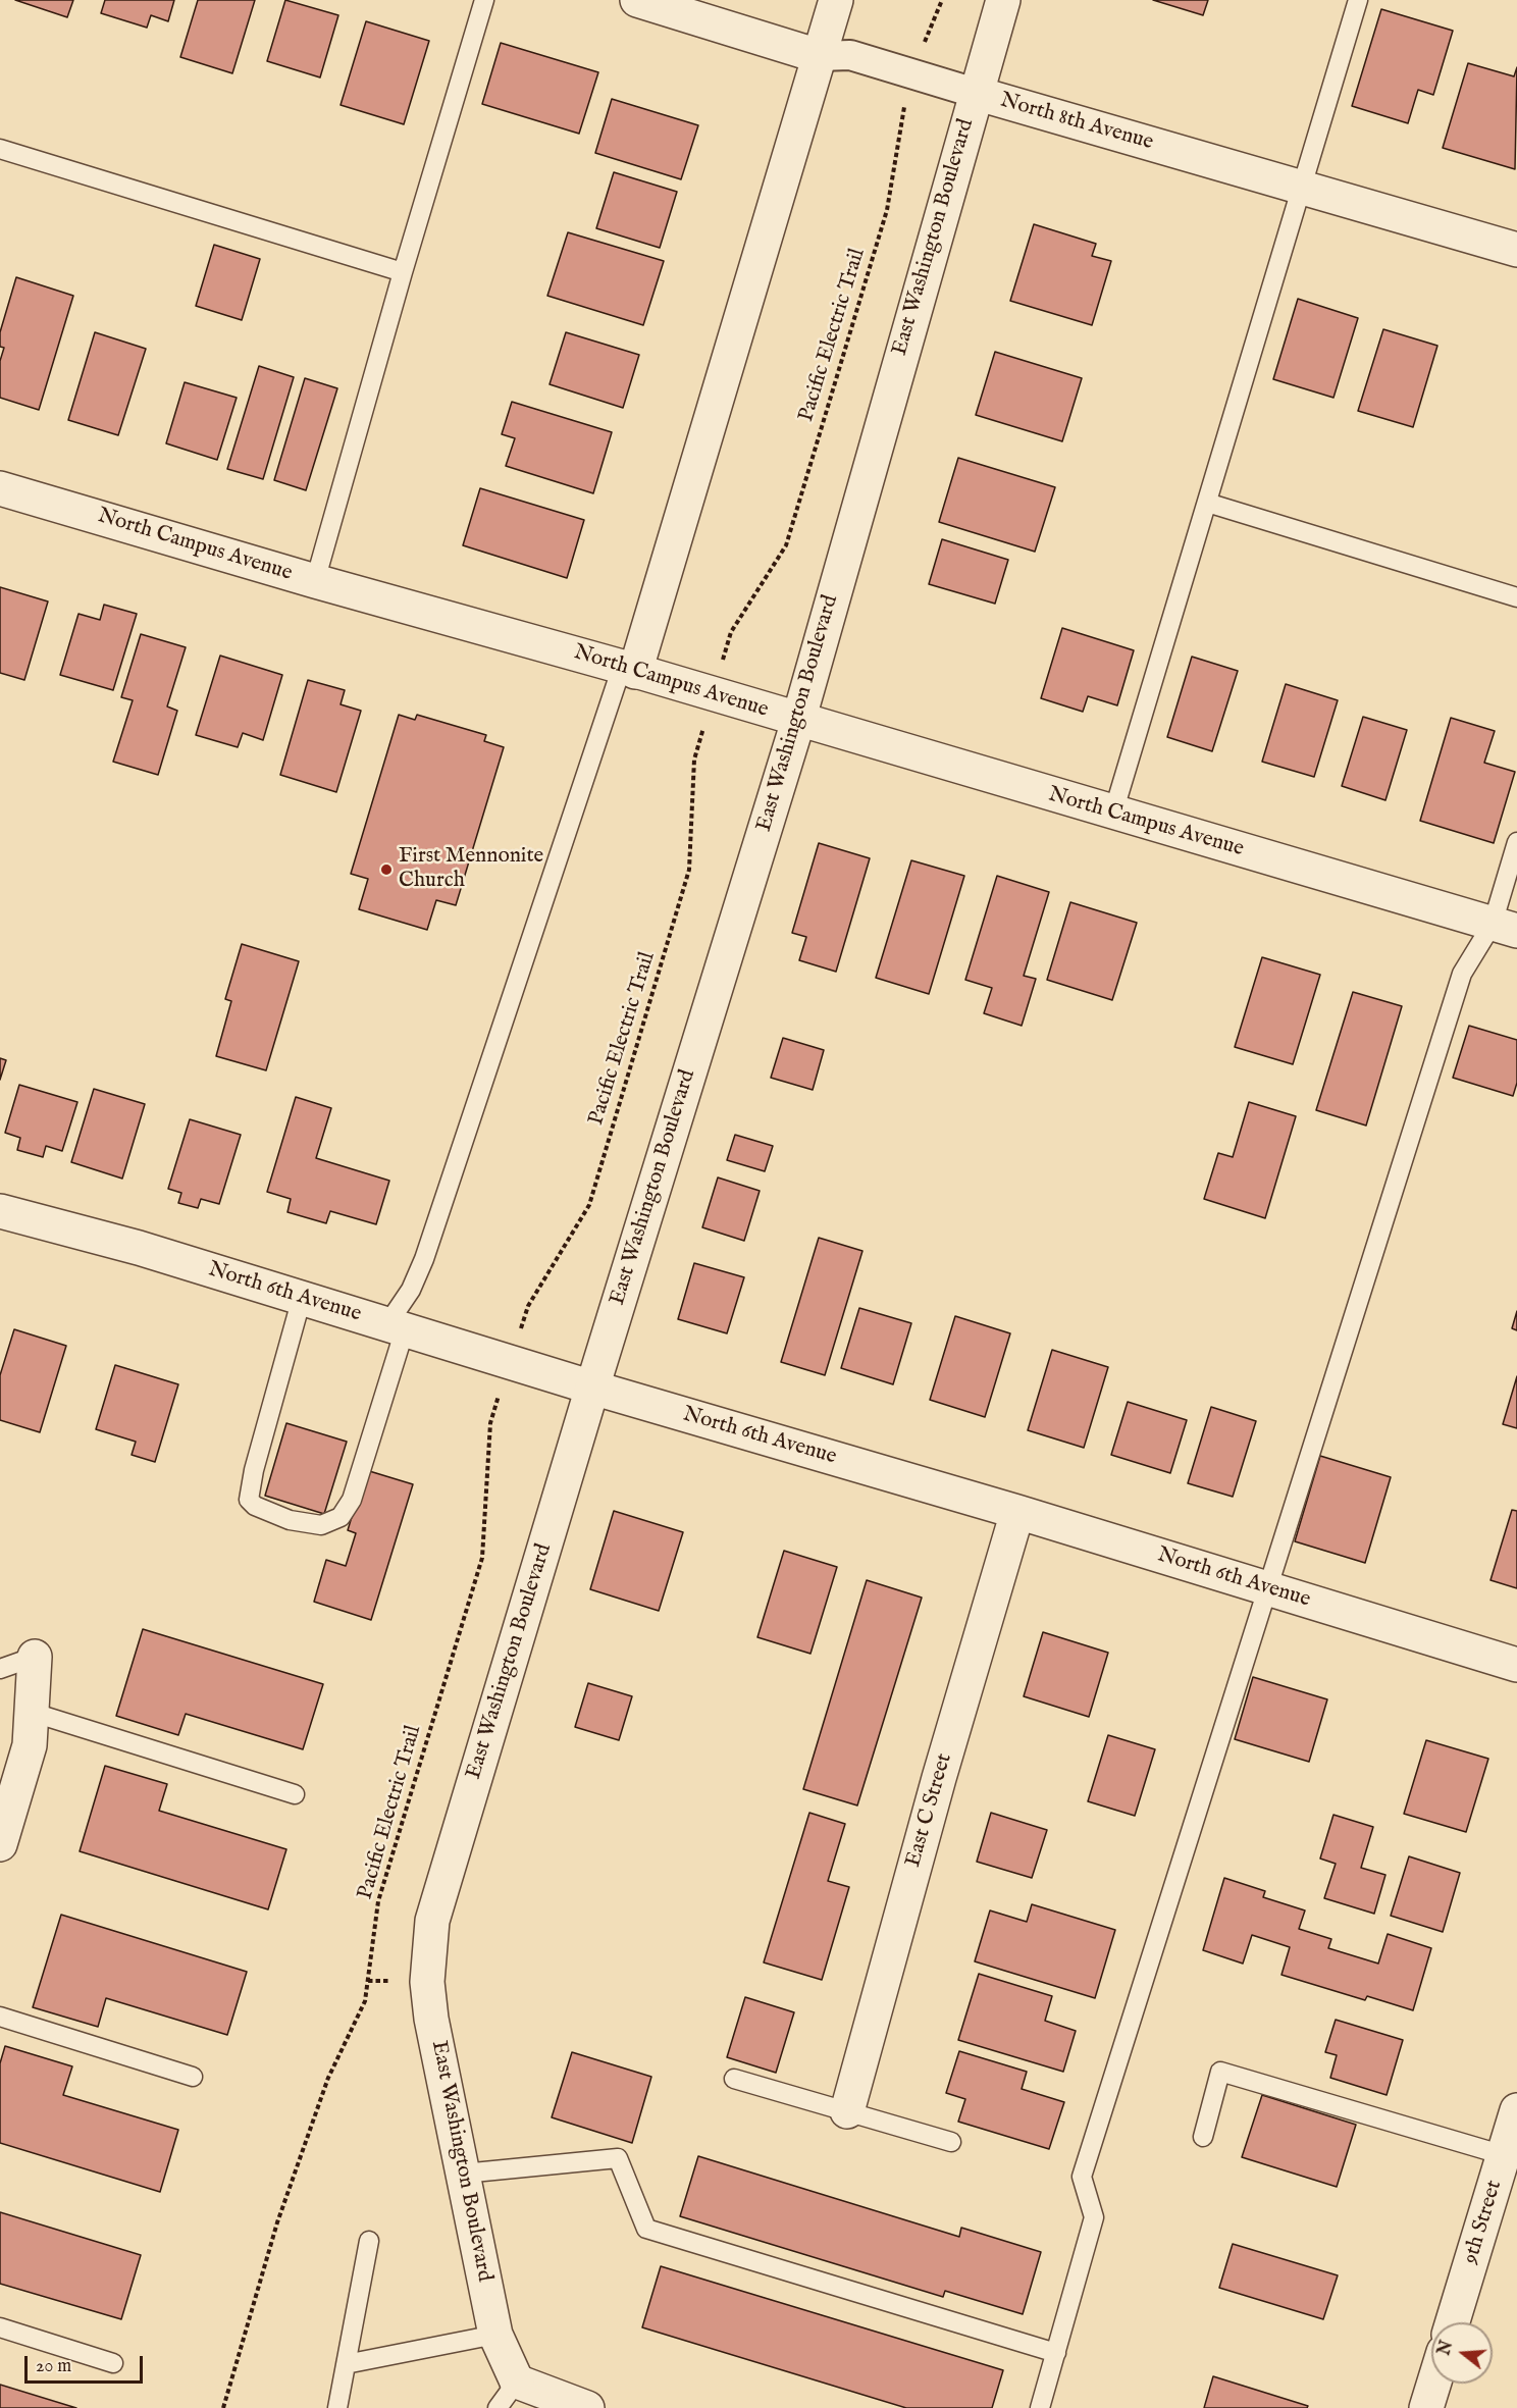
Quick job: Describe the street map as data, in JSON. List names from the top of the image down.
{
  "streets": {
    "street": [
      "North 8th Avenue",
      "East Washington Boulevard",
      "North Campus Avenue",
      "North 6th Avenue",
      "East C Street",
      "9th Street"
    ],
    "path": ["Pacific Electric Trail"]
  },
  "crossings": [
    ["North 8th Avenue", "East Washington Boulevard"],
    ["North 8th Avenue", "Pacific Electric Trail"],
    ["East Washington Boulevard", "North Campus Avenue"],
    ["East Washington Boulevard", "North 6th Avenue"],
    ["North 6th Avenue", "East C Street"]
  ],
  "places": ["First Mennonite Church"],
  "scale_bar": "20 m",
  "north": "left"
}
